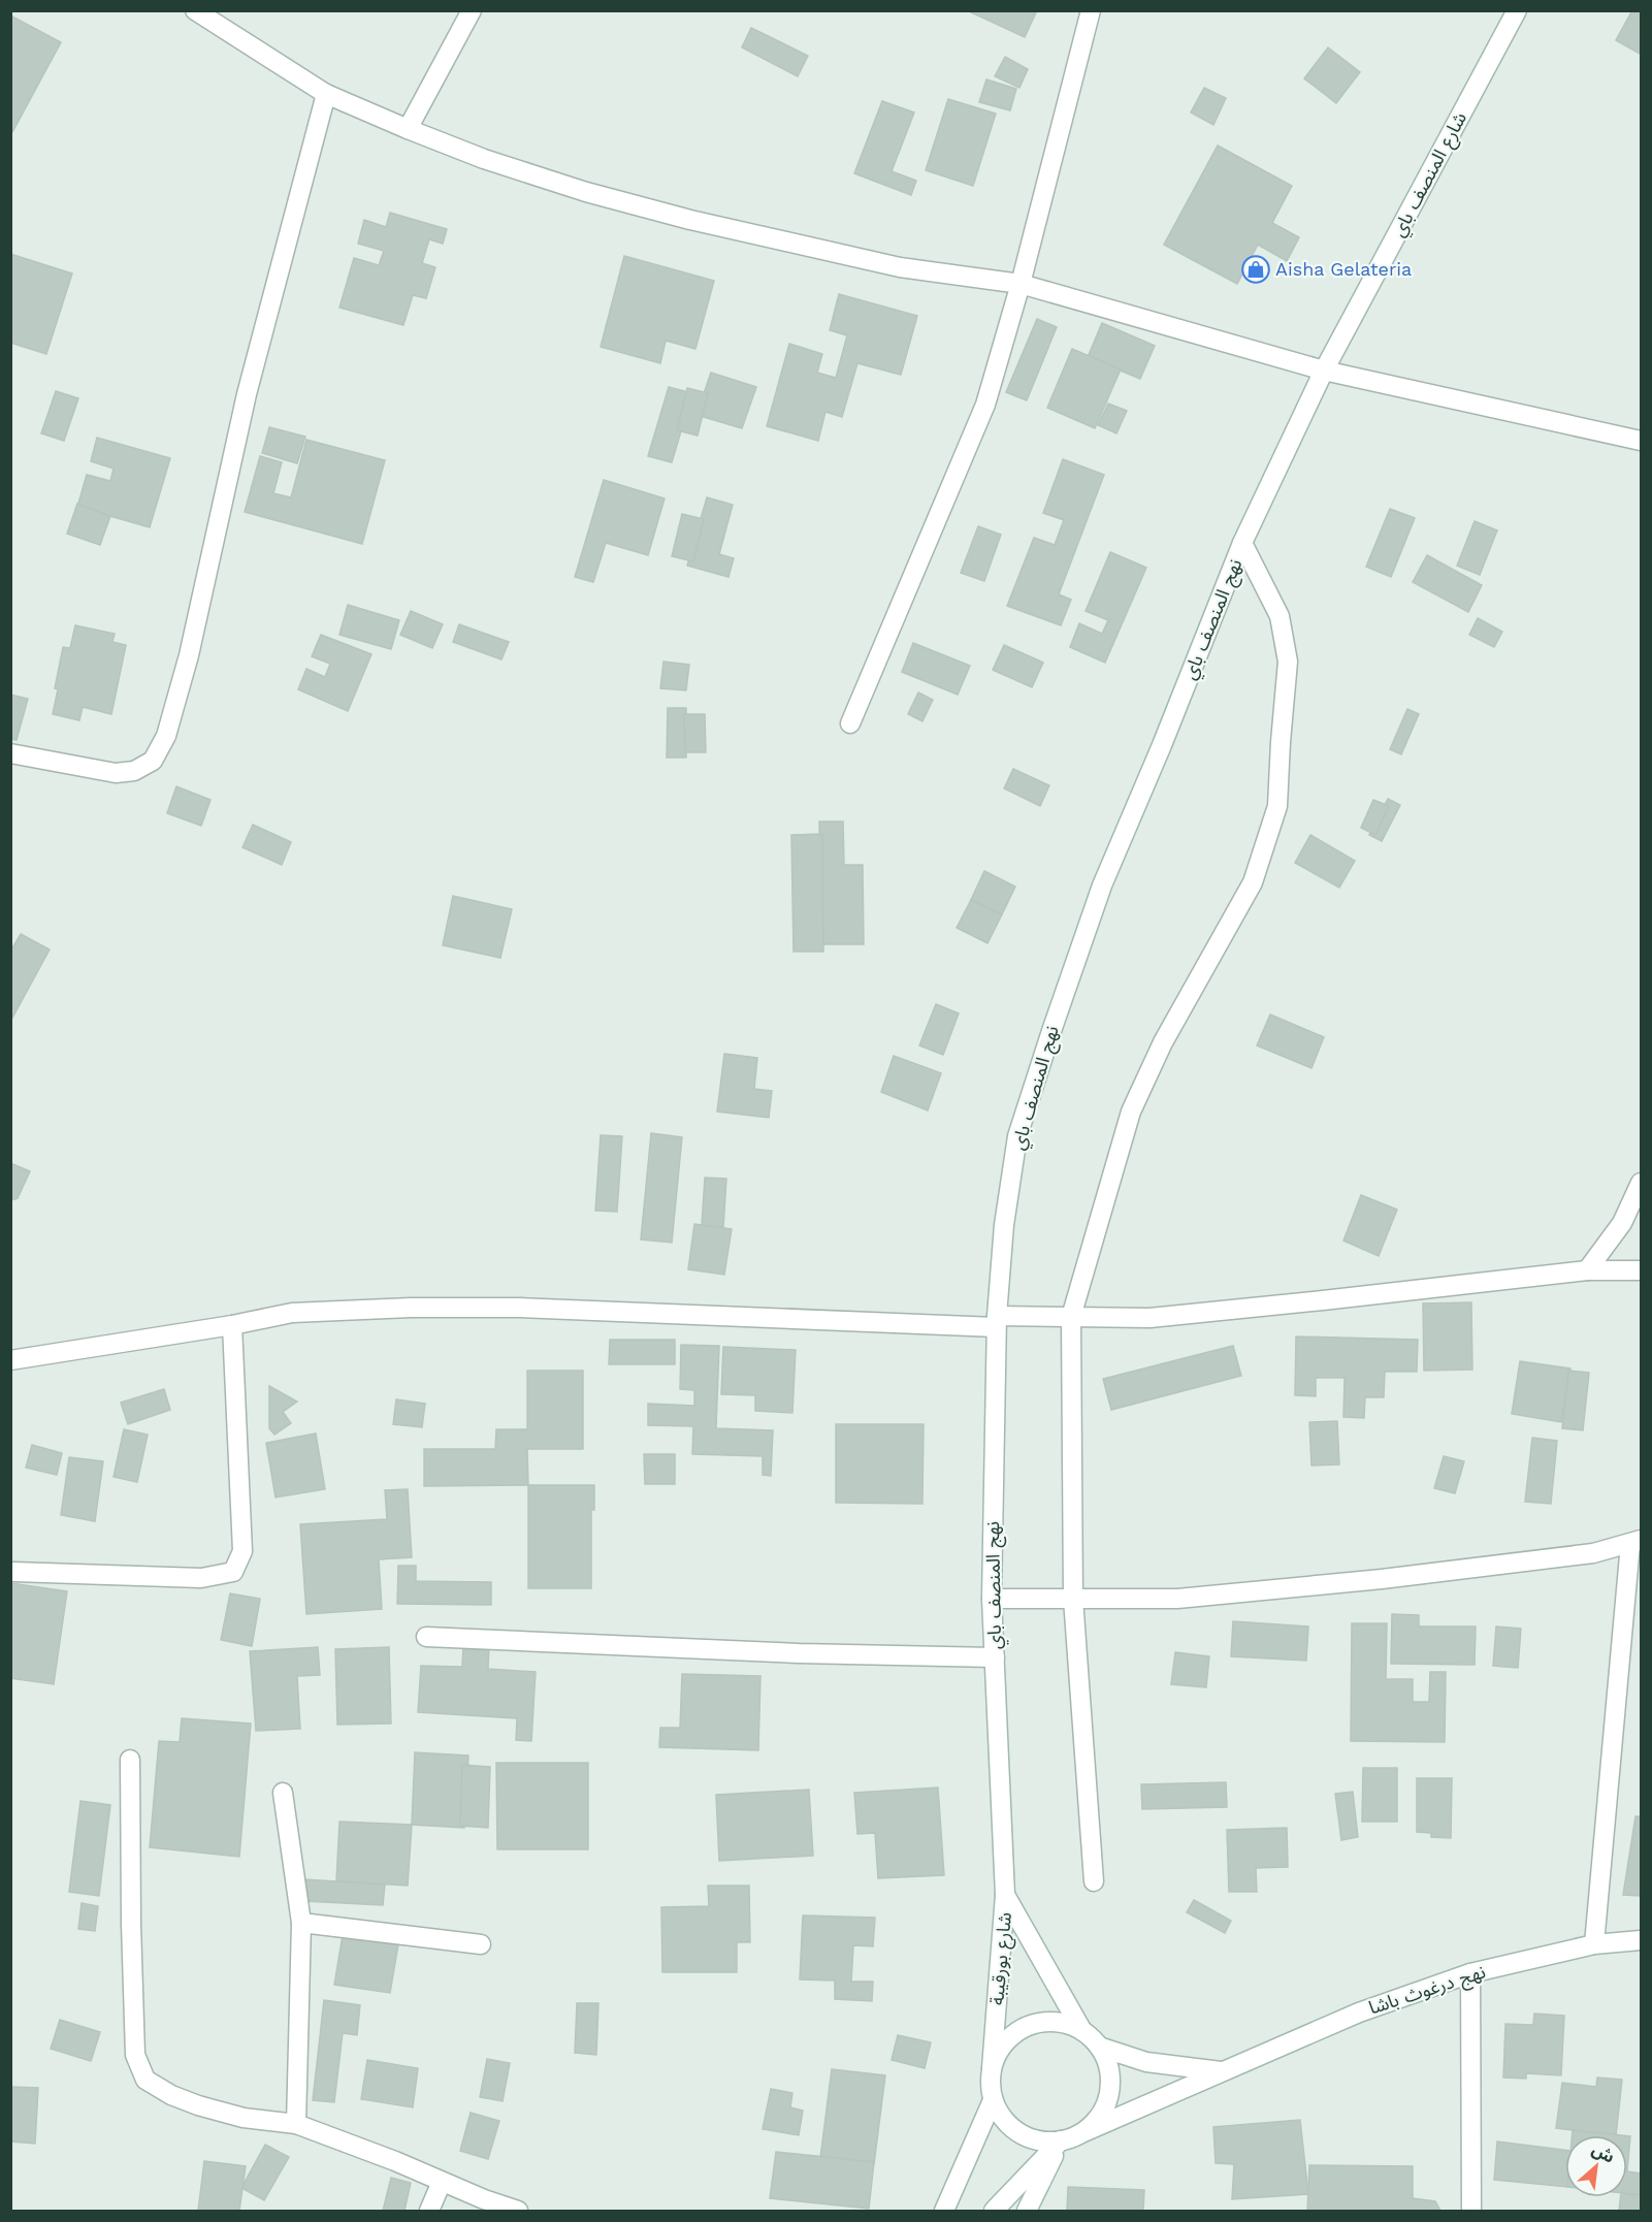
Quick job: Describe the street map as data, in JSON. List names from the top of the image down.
{
  "streets": {
    "street": [
      "شارع المنصف باي",
      "نهج المنصف باي",
      "شارع بورقيبة",
      "نهج درغوث باشا"
    ]
  },
  "crossings": [
    ["شارع المنصف باي", "نهج المنصف باي"],
    ["نهج المنصف باي", "شارع بورقيبة"],
    ["شارع بورقيبة", "نهج درغوث باشا"]
  ],
  "places": {
    "shop": ["Aisha Gelateria"]
  },
  "north": "top right"
}
